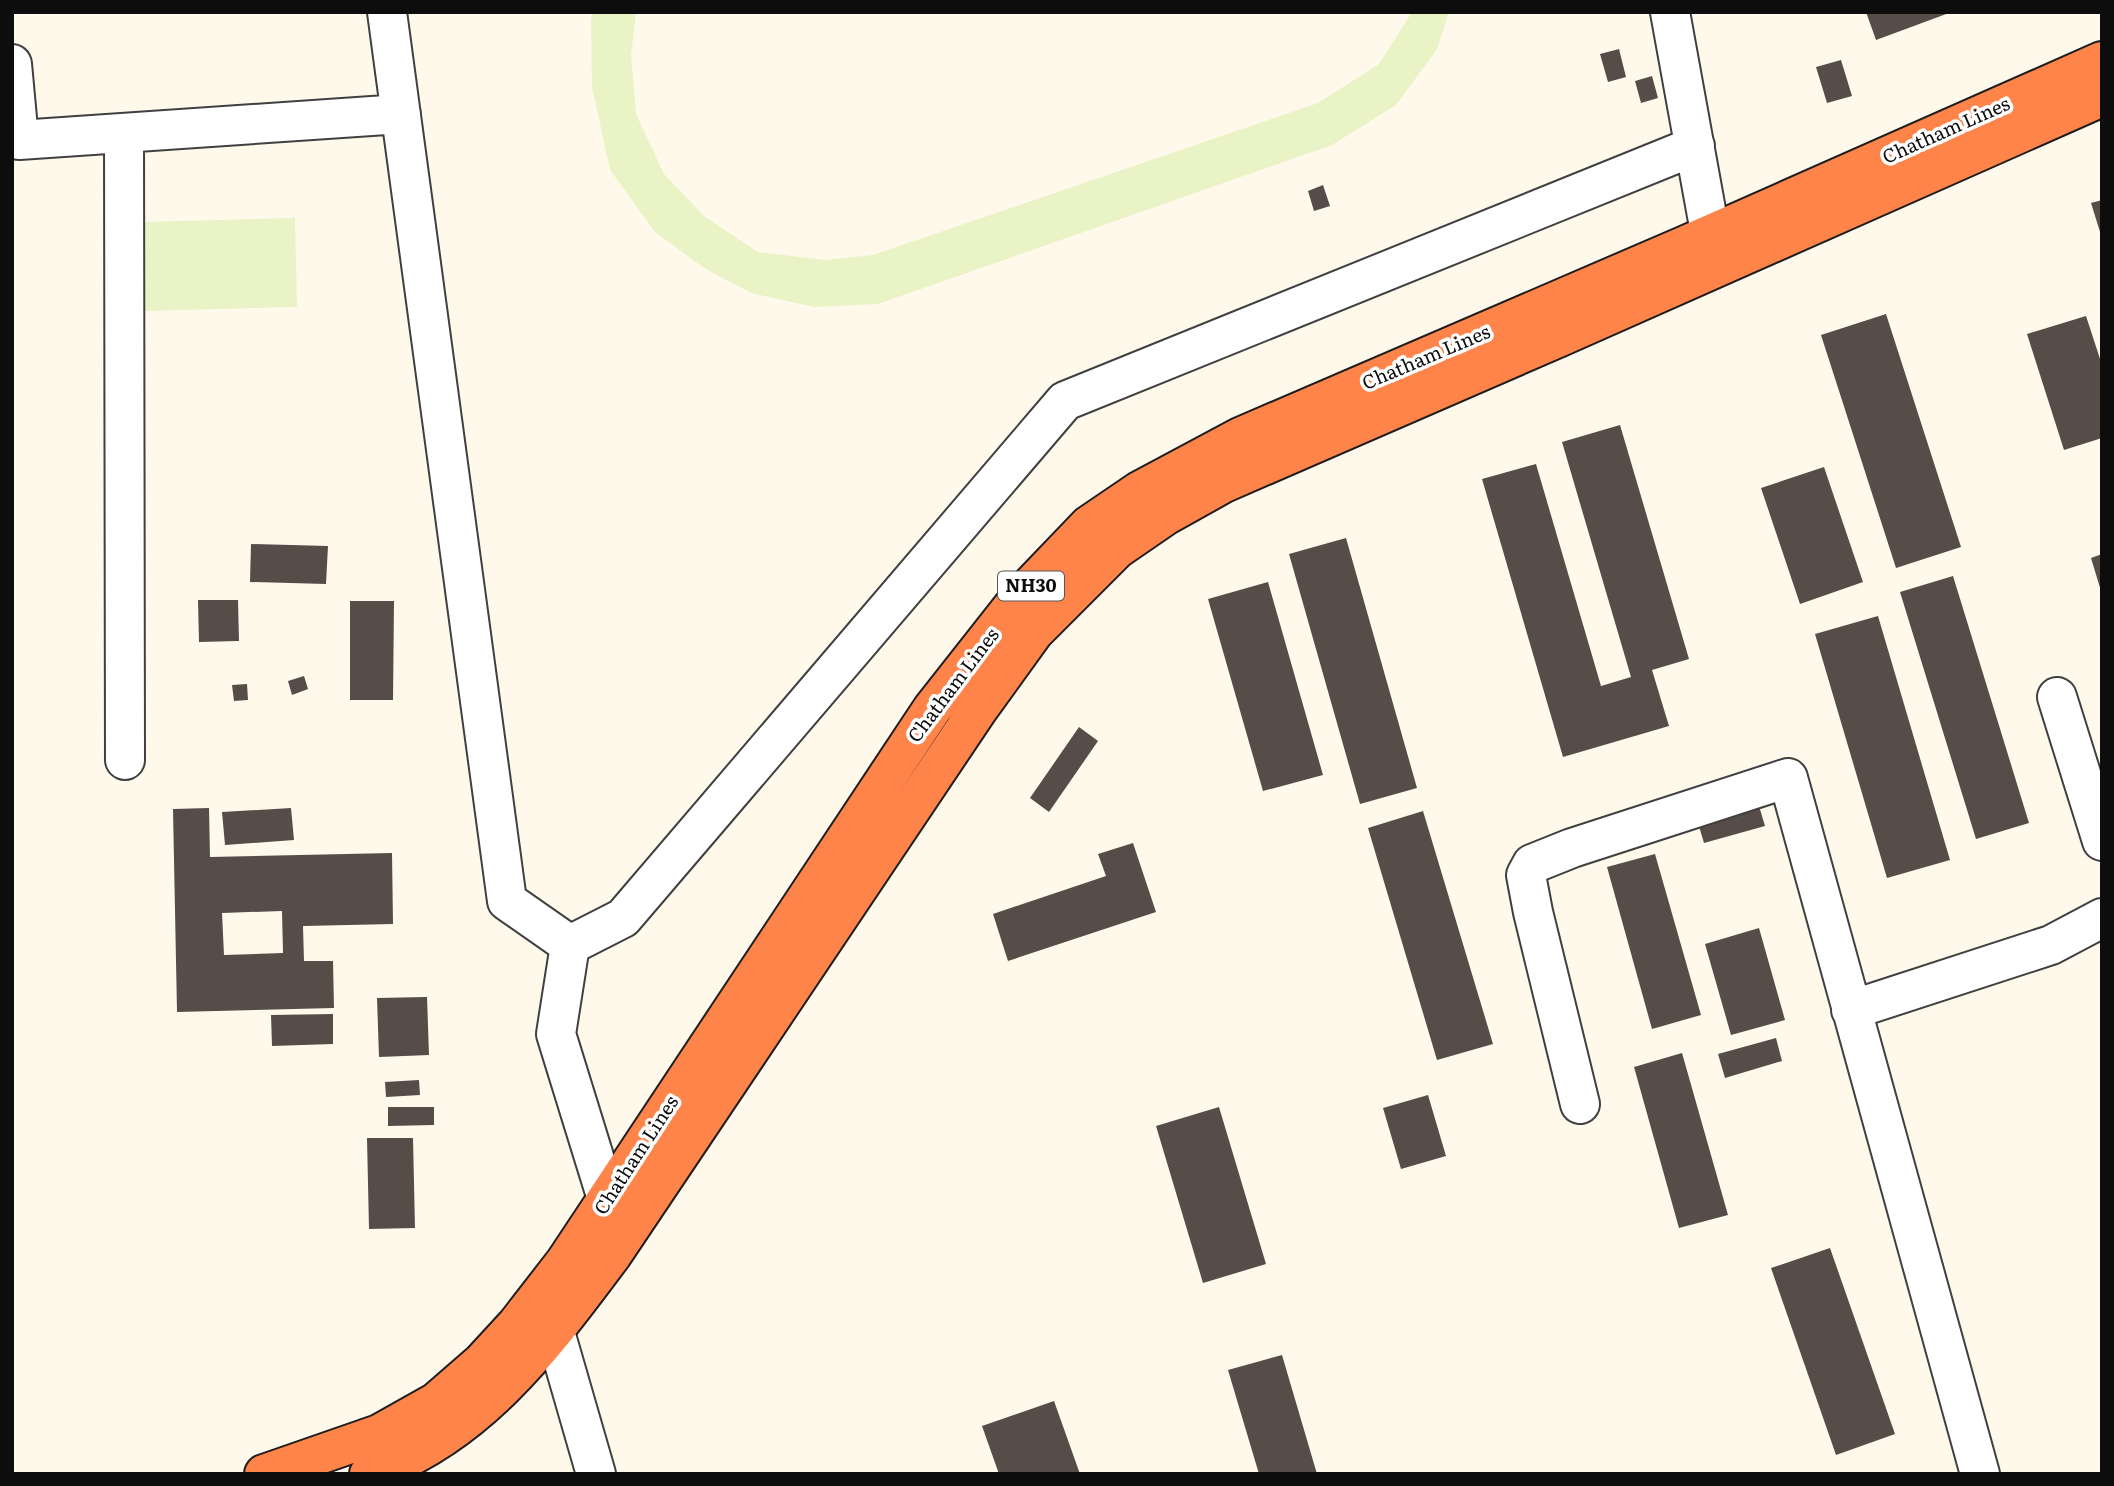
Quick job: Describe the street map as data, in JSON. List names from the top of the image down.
{
  "streets": {
    "highway": ["Chatham Lines", "NH30"]
  }
}
